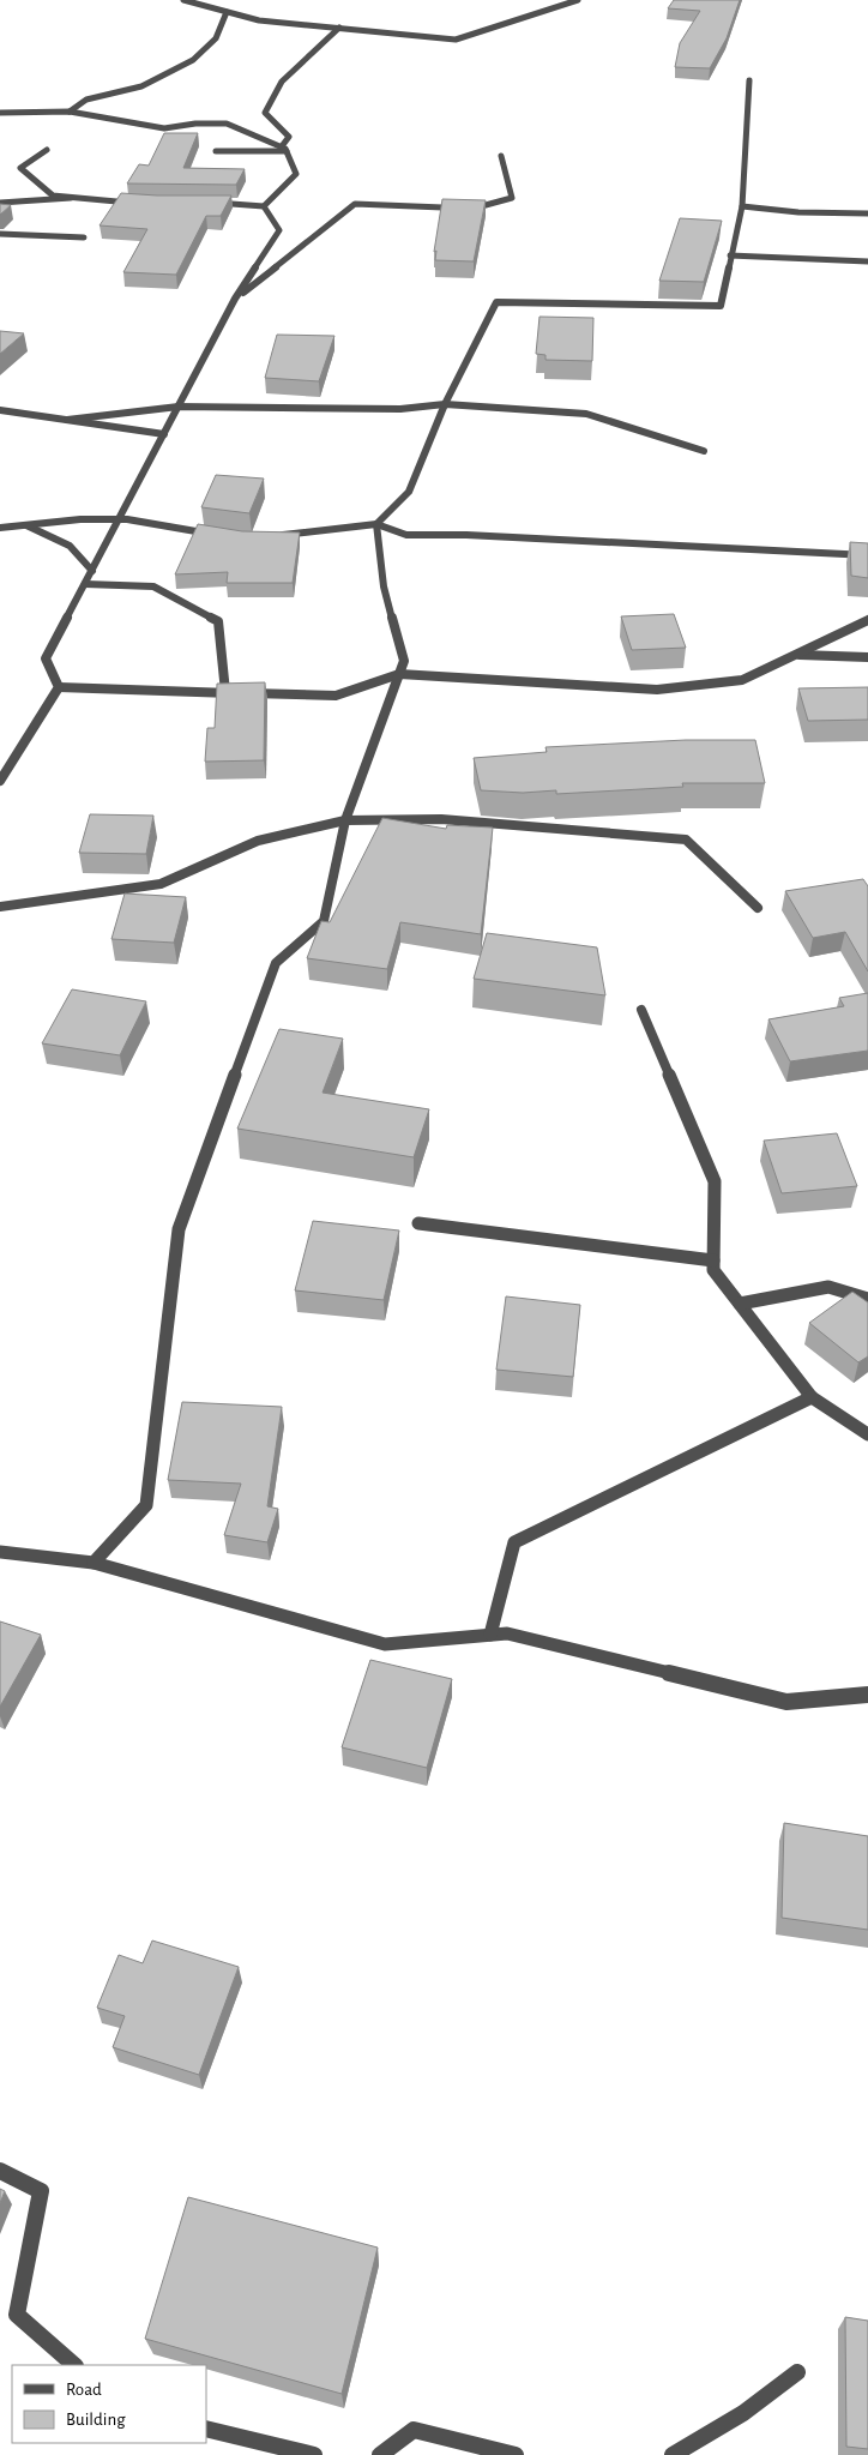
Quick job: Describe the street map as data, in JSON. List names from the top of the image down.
{
  "legend": ["Road", "Building"]
}
